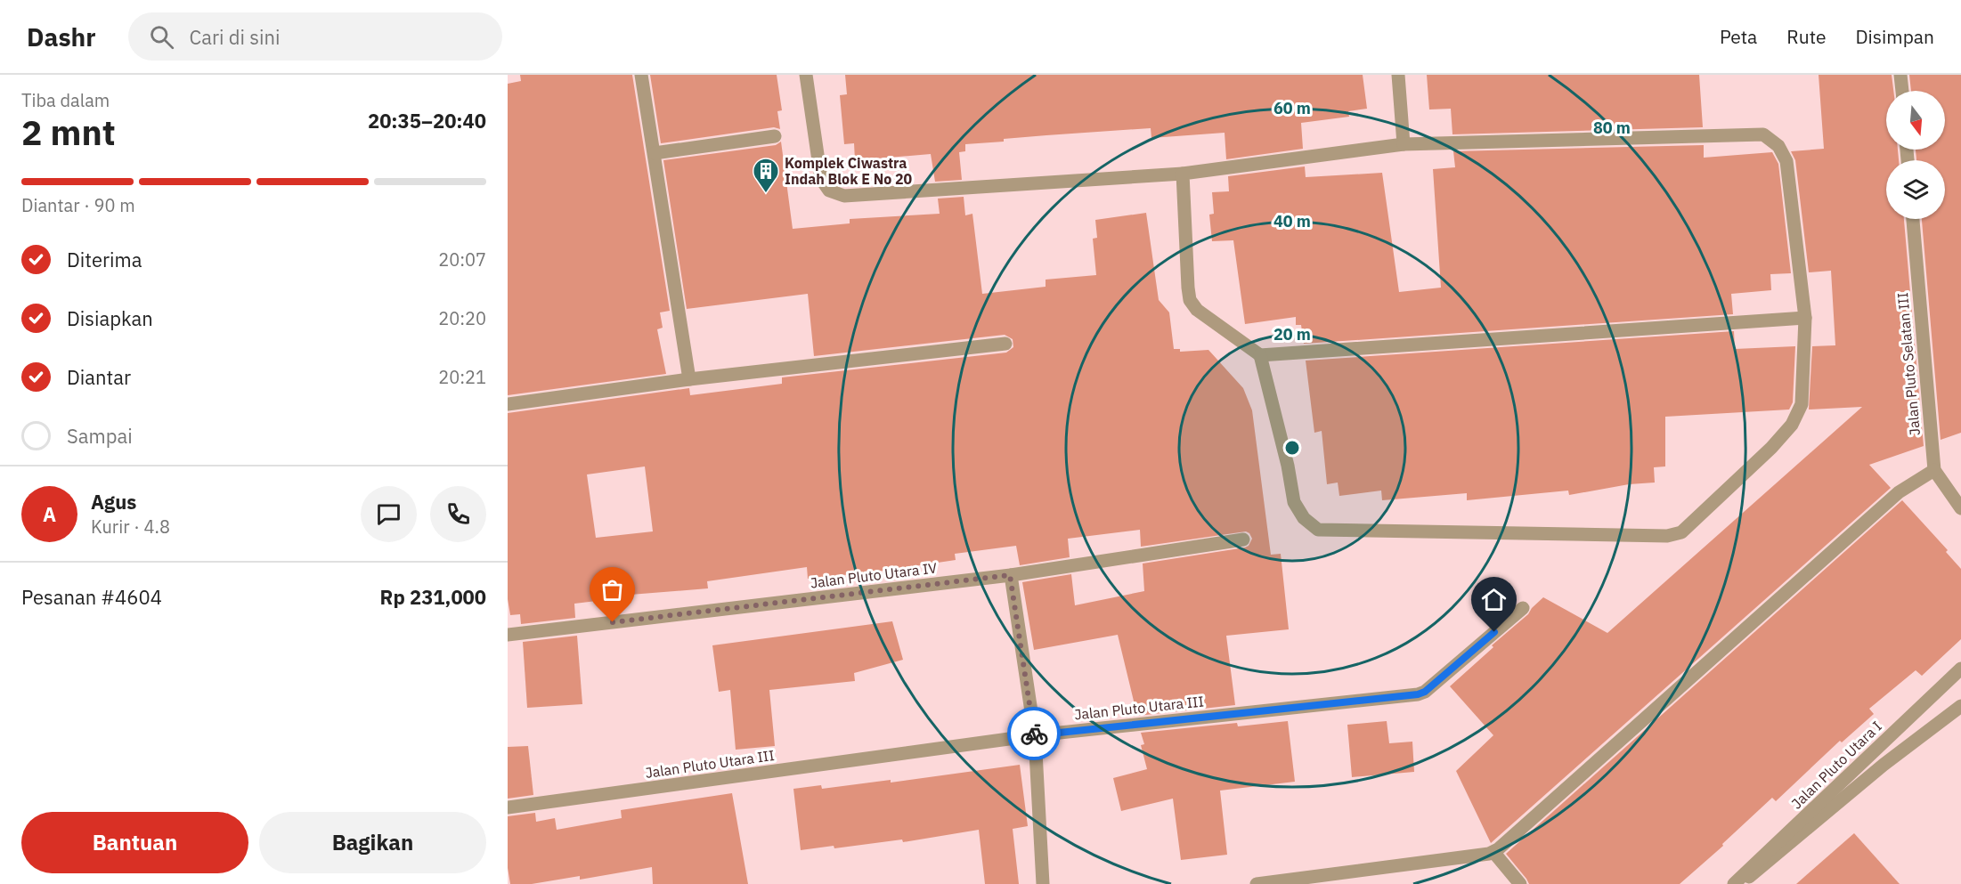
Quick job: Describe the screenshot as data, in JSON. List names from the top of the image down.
{
  "streets": {
    "street": [
      "Jalan Pluto Selatan III",
      "Jalan Pluto Utara IV",
      "Jalan Pluto Utara III",
      "Jalan Pluto Utara I"
    ]
  },
  "places": {
    "building": ["Komplek Ciwastra Indah Blok E No 20"]
  },
  "north": "bottom",
  "page": {
    "header": "Dashr",
    "search": "Cari di sini",
    "nav": ["Peta", "Rute", "Disimpan"],
    "heading": ["2 mnt", "Tiba dalam", "20:35–20:40"],
    "panel": [
      "Agus",
      "Kurir · 4.8",
      "Pesanan #4604",
      "Rp 231,000"
    ],
    "bar": "Diantar · 90 m",
    "list": [
      ["Diterima", "20:07"],
      ["Disiapkan", "20:20"],
      ["Diantar", "20:21"],
      "Sampai"
    ],
    "round": "A",
    "buttons": ["Bantuan", "Bagikan"]
  },
  "rings": [
    "60 m",
    "80 m",
    "40 m",
    "20 m"
  ]
}
